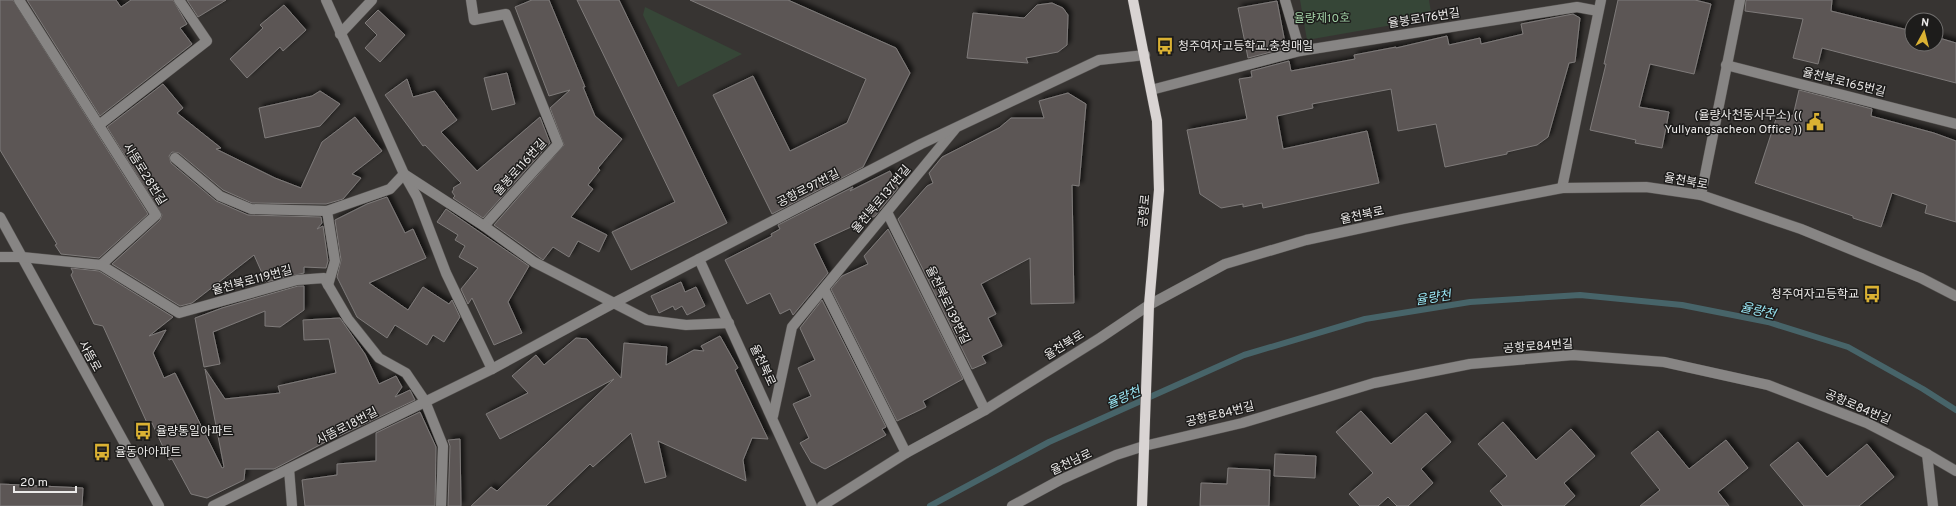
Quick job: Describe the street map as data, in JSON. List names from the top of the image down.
{
  "streets": {
    "main road": ["공항로"],
    "street": [
      "율봉로176번길",
      "율천북로165번길",
      "율봉로116번길",
      "사뜸로28번길",
      "율천북로",
      "공항로97번길",
      "율천북로137번길",
      "율천북로119번길",
      "율천북로139번길",
      "공항로84번길",
      "사뜸로",
      "사뜸로18번길",
      "율천남로"
    ]
  },
  "crossings": [
    ["사뜸로28번길", "율천북로119번길"],
    ["율천북로", "공항로97번길"],
    ["율천북로", "율천북로137번길"],
    ["율천북로", "공항로"],
    ["율천북로", "율천북로139번길"],
    ["공항로97번길", "율천북로137번길"],
    ["공항로97번길", "공항로"],
    ["공항로97번길", "사뜸로18번길"],
    ["율천북로137번길", "율천북로139번길"],
    ["공항로", "공항로84번길"],
    ["공항로", "율천남로"],
    ["공항로84번길", "율천남로"]
  ],
  "water": ["율량천"],
  "parks": ["율량제10호"],
  "places": {
    "bus stop": [
      "청주여자고등학교.충청매일",
      "청주여자고등학교",
      "율량통일아파트",
      "율동아아파트"
    ],
    "public building": ["(율량사천동사무소) (( Yullyangsacheon Office ))"]
  },
  "scale_bar": "20 m",
  "north": "top"
}
